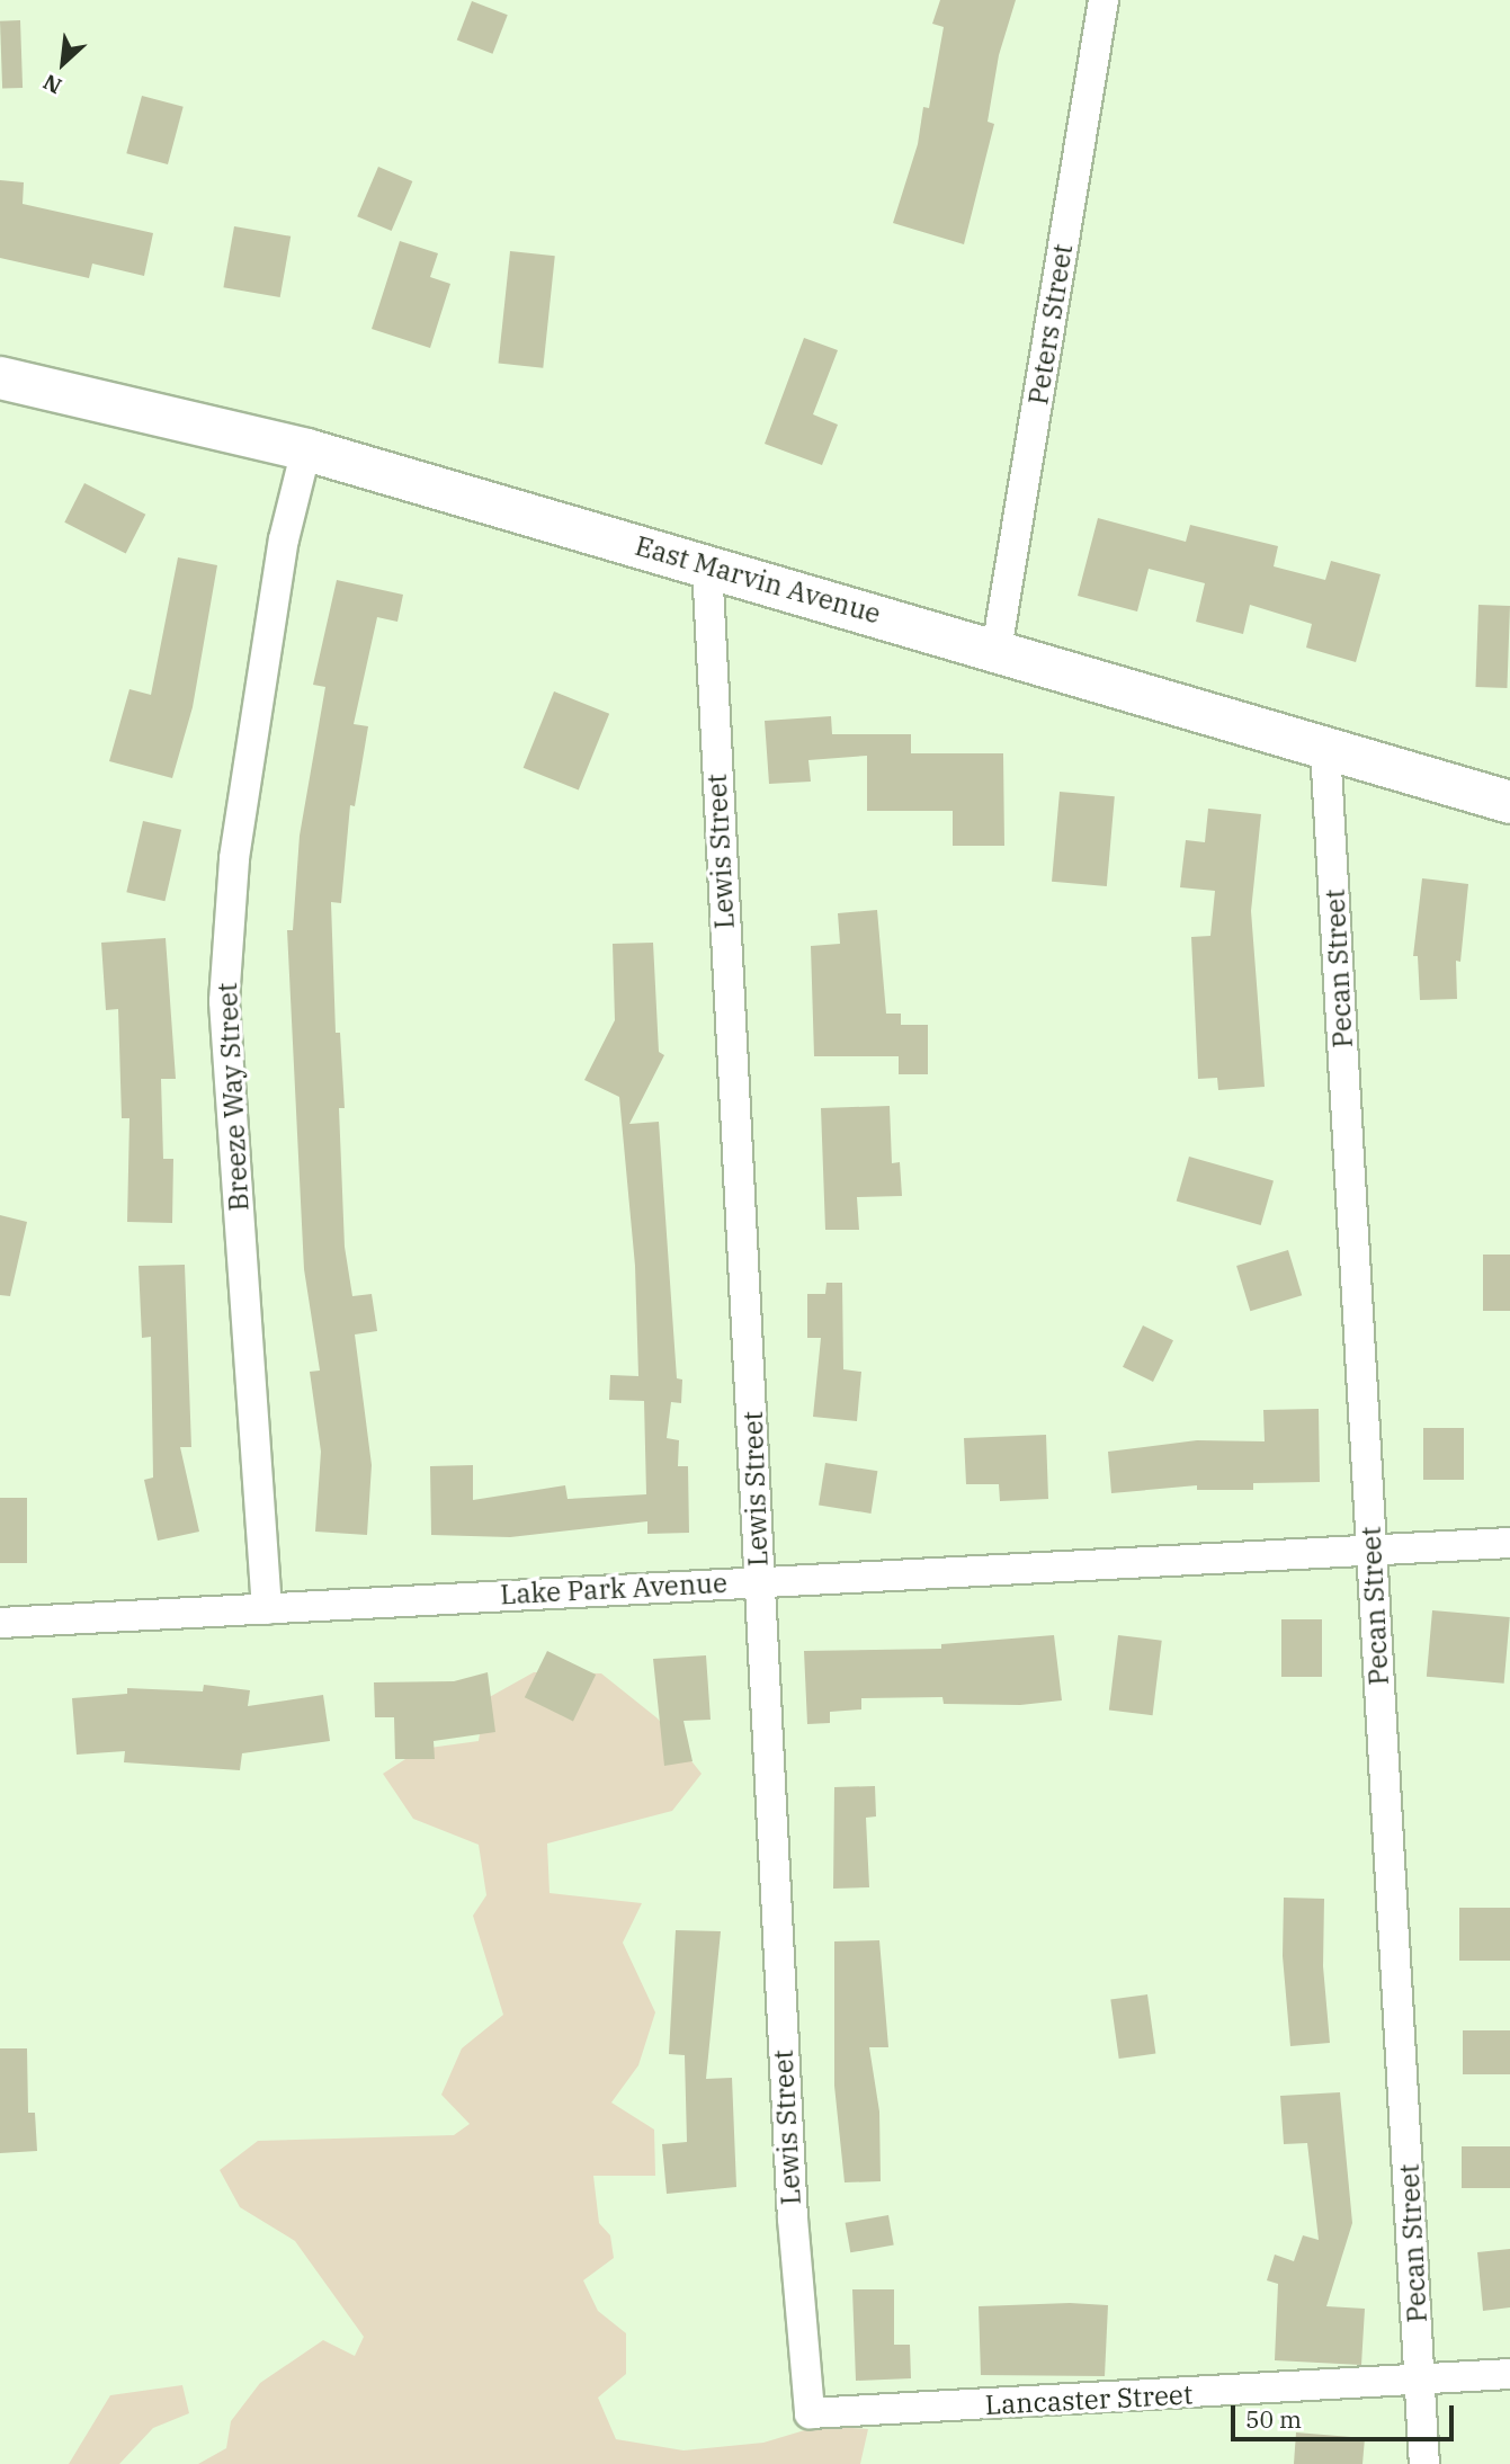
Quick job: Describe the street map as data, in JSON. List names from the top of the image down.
{
  "streets": {
    "main road": ["East Marvin Avenue"],
    "street": [
      "Peters Street",
      "Lewis Street",
      "Pecan Street",
      "Breeze Way Street",
      "Lake Park Avenue",
      "Lancaster Street"
    ]
  },
  "crossings": [
    ["Peters Street", "East Marvin Avenue"],
    ["East Marvin Avenue", "Lewis Street"],
    ["East Marvin Avenue", "Pecan Street"],
    ["East Marvin Avenue", "Breeze Way Street"],
    ["Lewis Street", "Lake Park Avenue"],
    ["Lewis Street", "Lancaster Street"],
    ["Pecan Street", "Lake Park Avenue"],
    ["Pecan Street", "Lancaster Street"],
    ["Breeze Way Street", "Lake Park Avenue"]
  ],
  "scale_bar": "50 m",
  "north": "bottom left"
}
